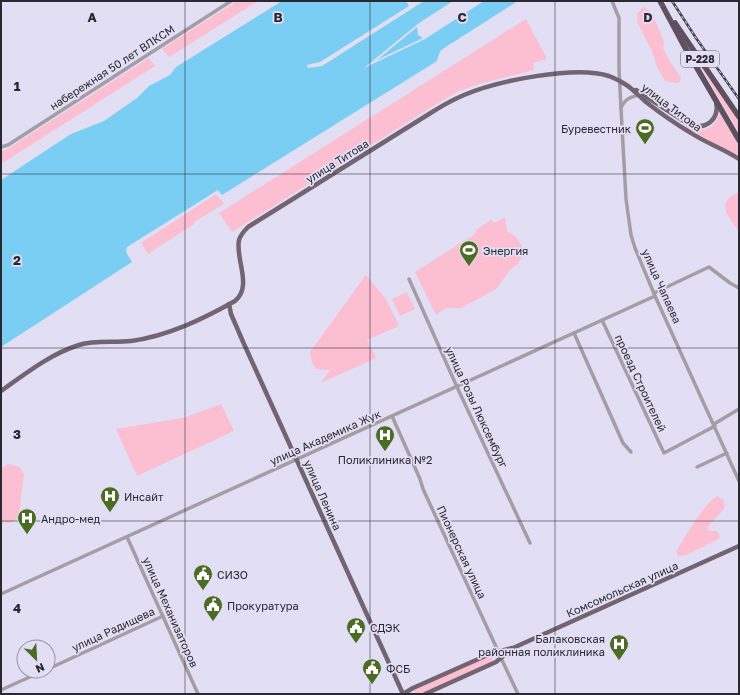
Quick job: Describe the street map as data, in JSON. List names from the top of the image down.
{
  "streets": {
    "highway": ["Р-228"],
    "main road": [
      "улица Титова",
      "улица Ленина",
      "Пионерская улица",
      "Комсомольская улица"
    ],
    "street": [
      "набережная 50 лет ВЛКСМ",
      "улица Чапаева",
      "проезд Строителей",
      "улица Розы Люксембург",
      "улица Академика Жук",
      "улица Механизаторов",
      "улица Радищева"
    ]
  },
  "crossings": [
    ["улица Титова", "улица Чапаева"],
    ["улица Титова", "улица Ленина"],
    ["улица Чапаева", "проезд Строителей"],
    ["улица Чапаева", "улица Академика Жук"],
    ["проезд Строителей", "улица Академика Жук"],
    ["улица Розы Люксембург", "улица Академика Жук"],
    ["улица Академика Жук", "улица Ленина"],
    ["улица Академика Жук", "Пионерская улица"],
    ["улица Академика Жук", "улица Механизаторов"],
    ["улица Ленина", "Комсомольская улица"],
    ["Пионерская улица", "Комсомольская улица"],
    ["улица Механизаторов", "улица Радищева"]
  ],
  "places": {
    "sports": ["Буревестник", "Энергия"],
    "hospital": [
      "Поликлиника №2",
      "Инсайт",
      "Андро-мед",
      "Балаковская районная поликлиника"
    ],
    "public building": [
      "СИЗО",
      "Прокуратура",
      "СДЭК",
      "ФСБ"
    ]
  },
  "north": "bottom right",
  "grid": {
    "columns": [
      "A",
      "B",
      "C",
      "D"
    ],
    "rows": [
      "1",
      "2",
      "3",
      "4"
    ]
  }
}
